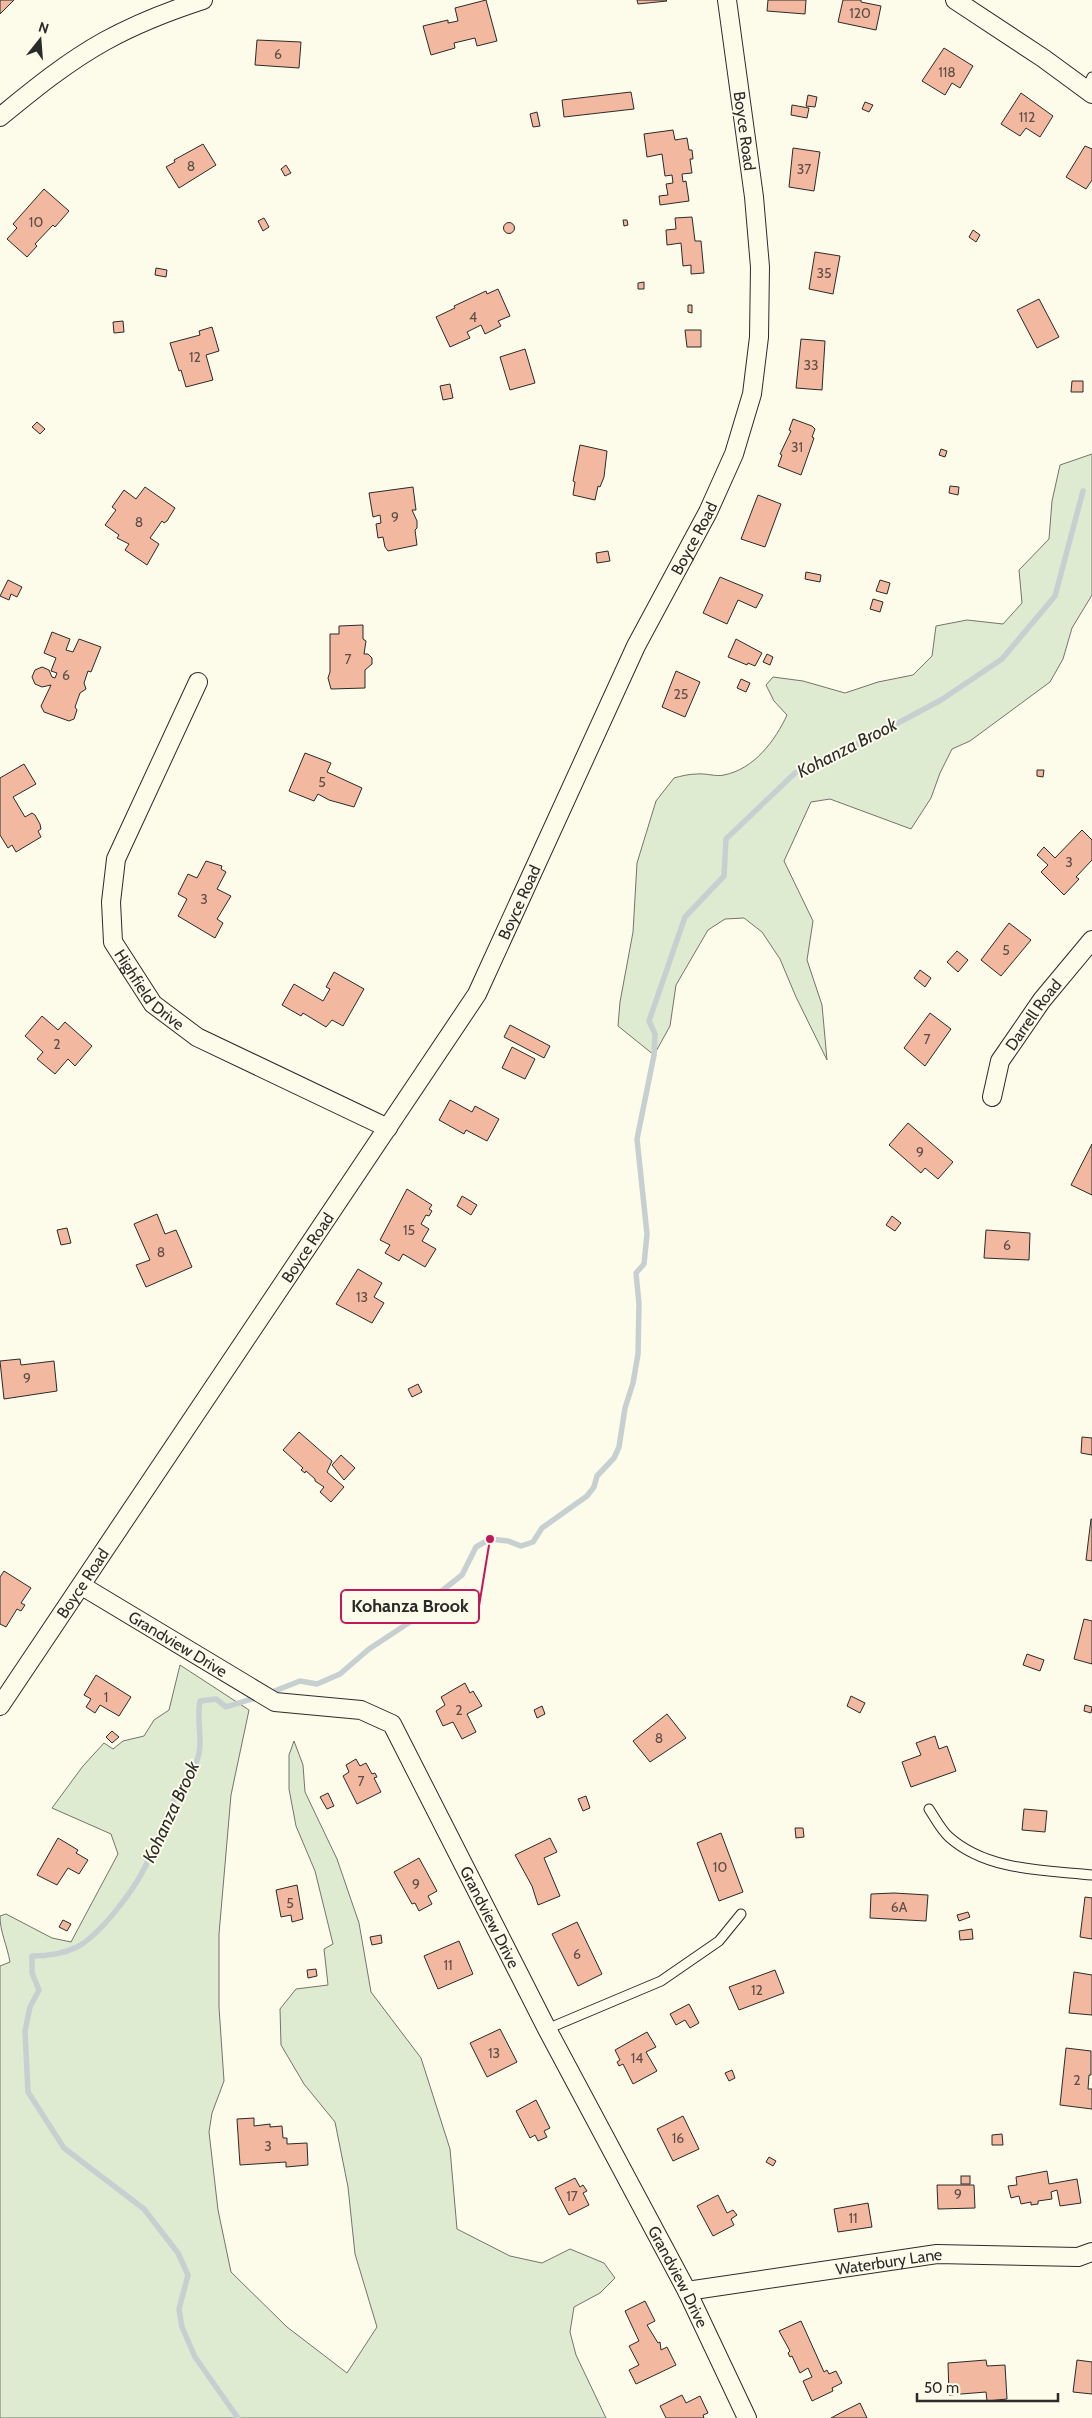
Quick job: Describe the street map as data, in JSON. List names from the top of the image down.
{
  "streets": {
    "street": [
      "Boyce Road",
      "Highfield Drive",
      "Darrell Road",
      "Grandview Drive",
      "Waterbury Lane"
    ]
  },
  "crossings": [
    ["Boyce Road", "Highfield Drive"],
    ["Boyce Road", "Grandview Drive"],
    ["Grandview Drive", "Waterbury Lane"]
  ],
  "water": ["Kohanza Brook"],
  "places": ["Kohanza Brook"],
  "house_numbers": [
    "120",
    "6",
    "118",
    "112",
    "8",
    "37",
    "10",
    "35",
    "4",
    "12",
    "33",
    "31",
    "9",
    "8",
    "7",
    "6",
    "25",
    "5",
    "3",
    "3",
    "5",
    "7",
    "2",
    "9",
    "15",
    "6",
    "8",
    "13",
    "9",
    "1",
    "2",
    "8",
    "7",
    "10",
    "9",
    "5",
    "6A",
    "6",
    "11",
    "12",
    "13",
    "14",
    "2",
    "16",
    "3",
    "9",
    "17",
    "11"
  ],
  "scale_bar": "50 m",
  "north": "top"
}
